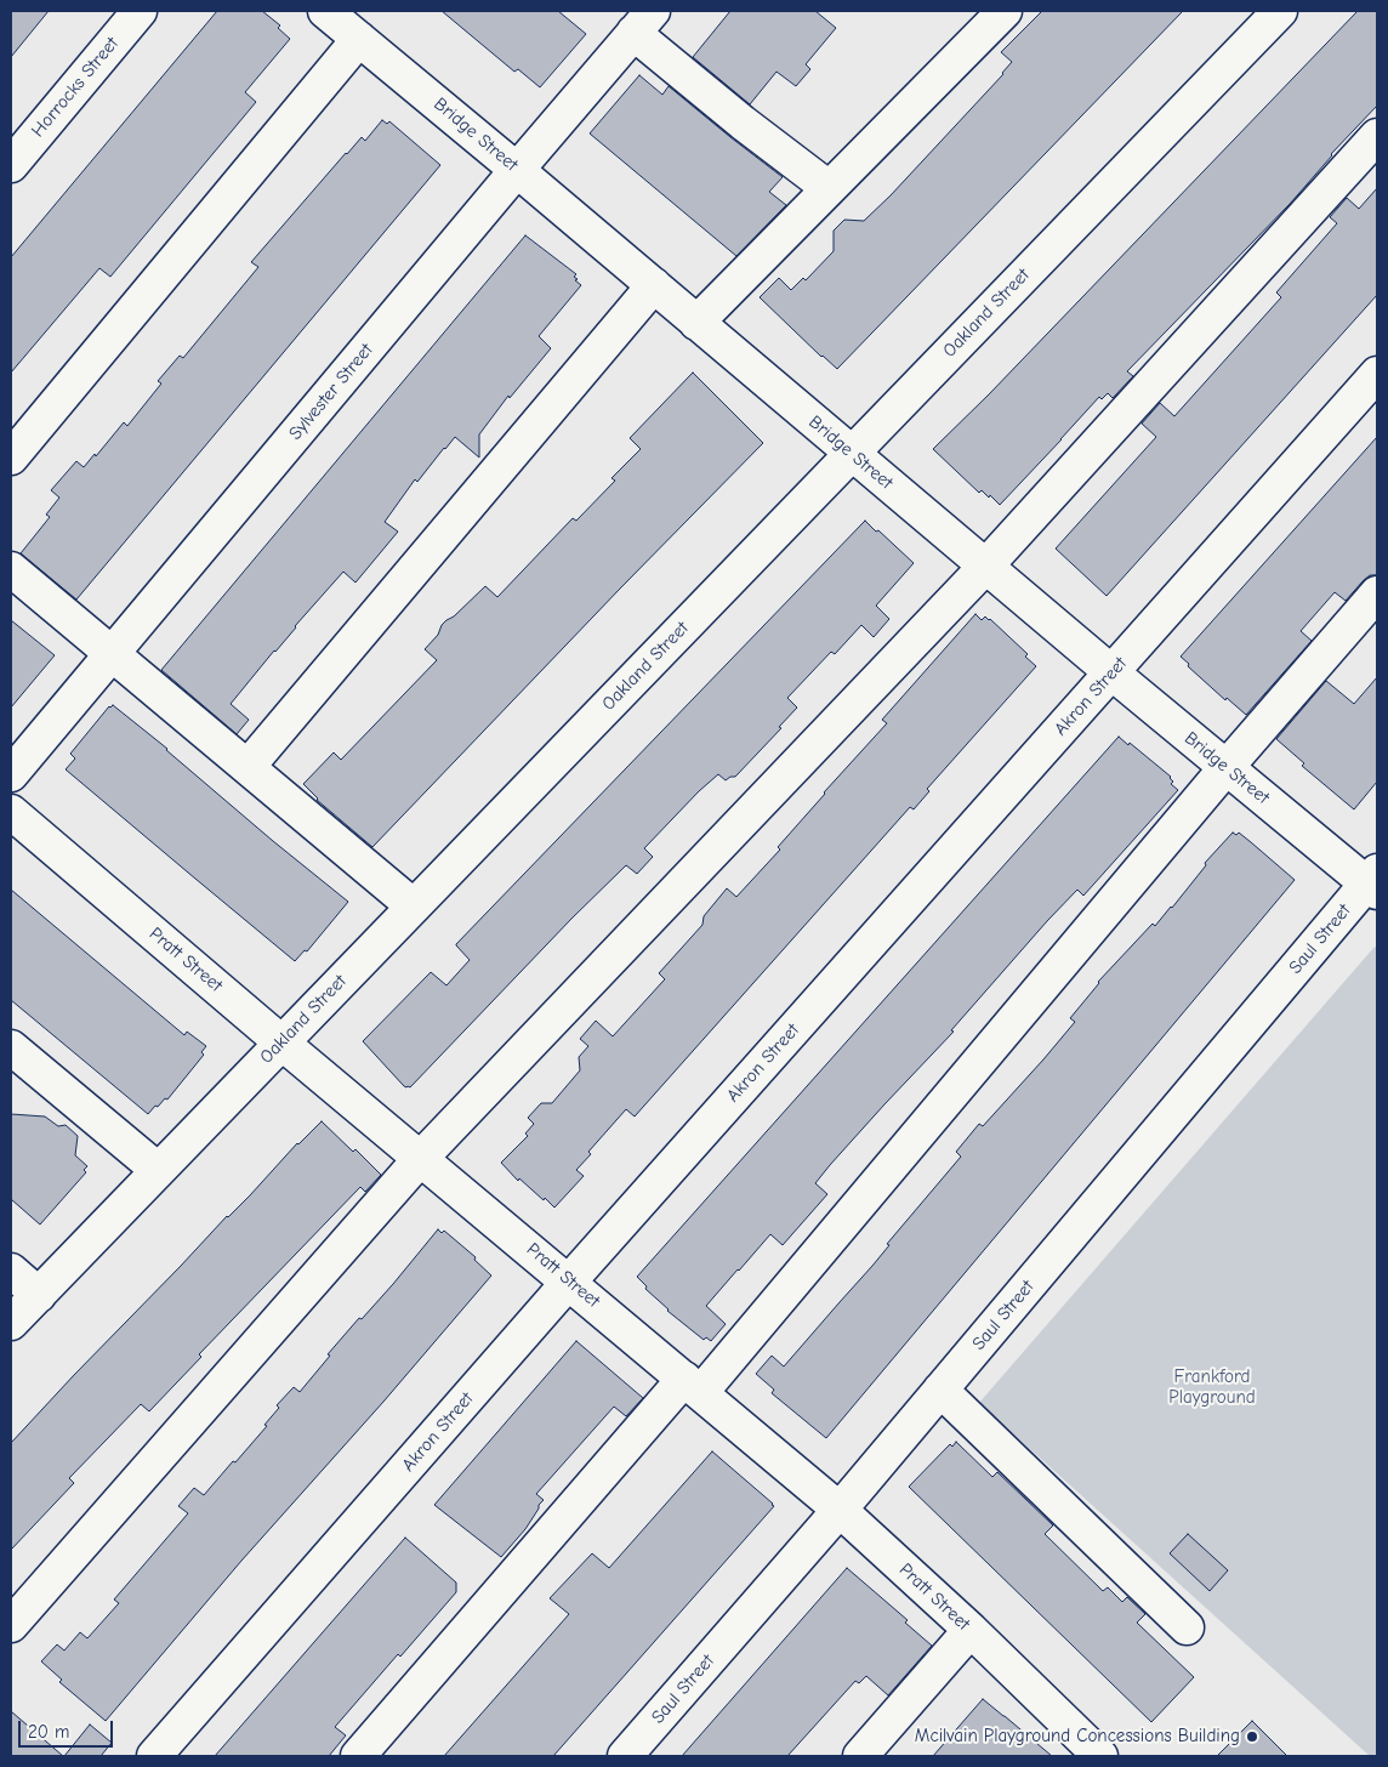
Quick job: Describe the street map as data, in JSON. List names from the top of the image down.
{
  "streets": {
    "street": [
      "Horrocks Street",
      "Bridge Street",
      "Oakland Street",
      "Sylvester Street",
      "Akron Street",
      "Saul Street",
      "Pratt Street"
    ]
  },
  "crossings": [
    ["Bridge Street", "Oakland Street"],
    ["Bridge Street", "Sylvester Street"],
    ["Bridge Street", "Akron Street"],
    ["Bridge Street", "Saul Street"],
    ["Oakland Street", "Pratt Street"],
    ["Akron Street", "Pratt Street"],
    ["Saul Street", "Pratt Street"]
  ],
  "parks": ["Frankford Playground"],
  "places": ["Mcilvain Playground Concessions Building"],
  "scale_bar": "20 m"
}
